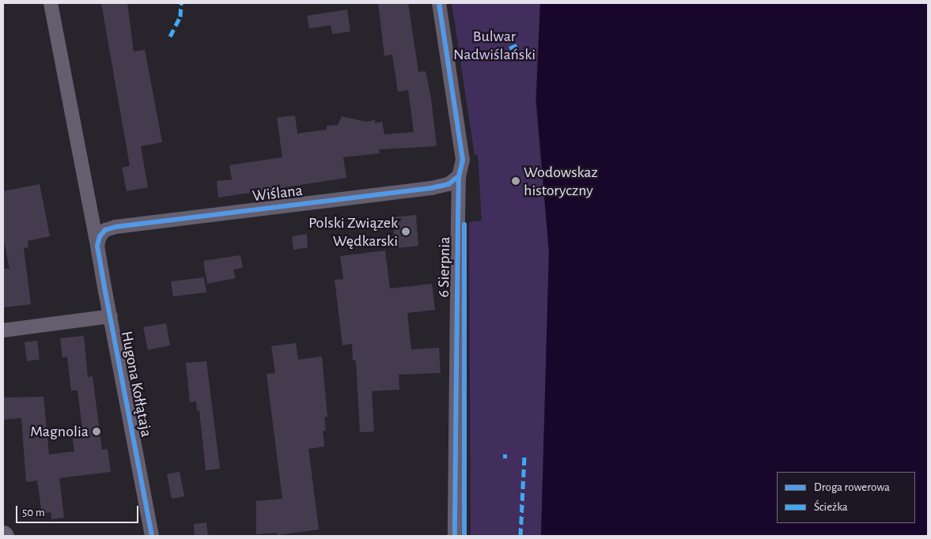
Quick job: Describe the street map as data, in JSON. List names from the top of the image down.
{
  "streets": {
    "street": ["Wiślana", "6 Sierpnia", "Hugona Kołłątaja"]
  },
  "crossings": [
    ["Wiślana", "6 Sierpnia"],
    ["Wiślana", "Hugona Kołłątaja"]
  ],
  "parks": ["Bulwar Nadwiślański"],
  "places": ["Wodowskaz historyczny", "Polski Związek Wędkarski", "Magnolia"],
  "legend": ["Droga rowerowa", "Ścieżka"],
  "scale_bar": "50 m"
}
